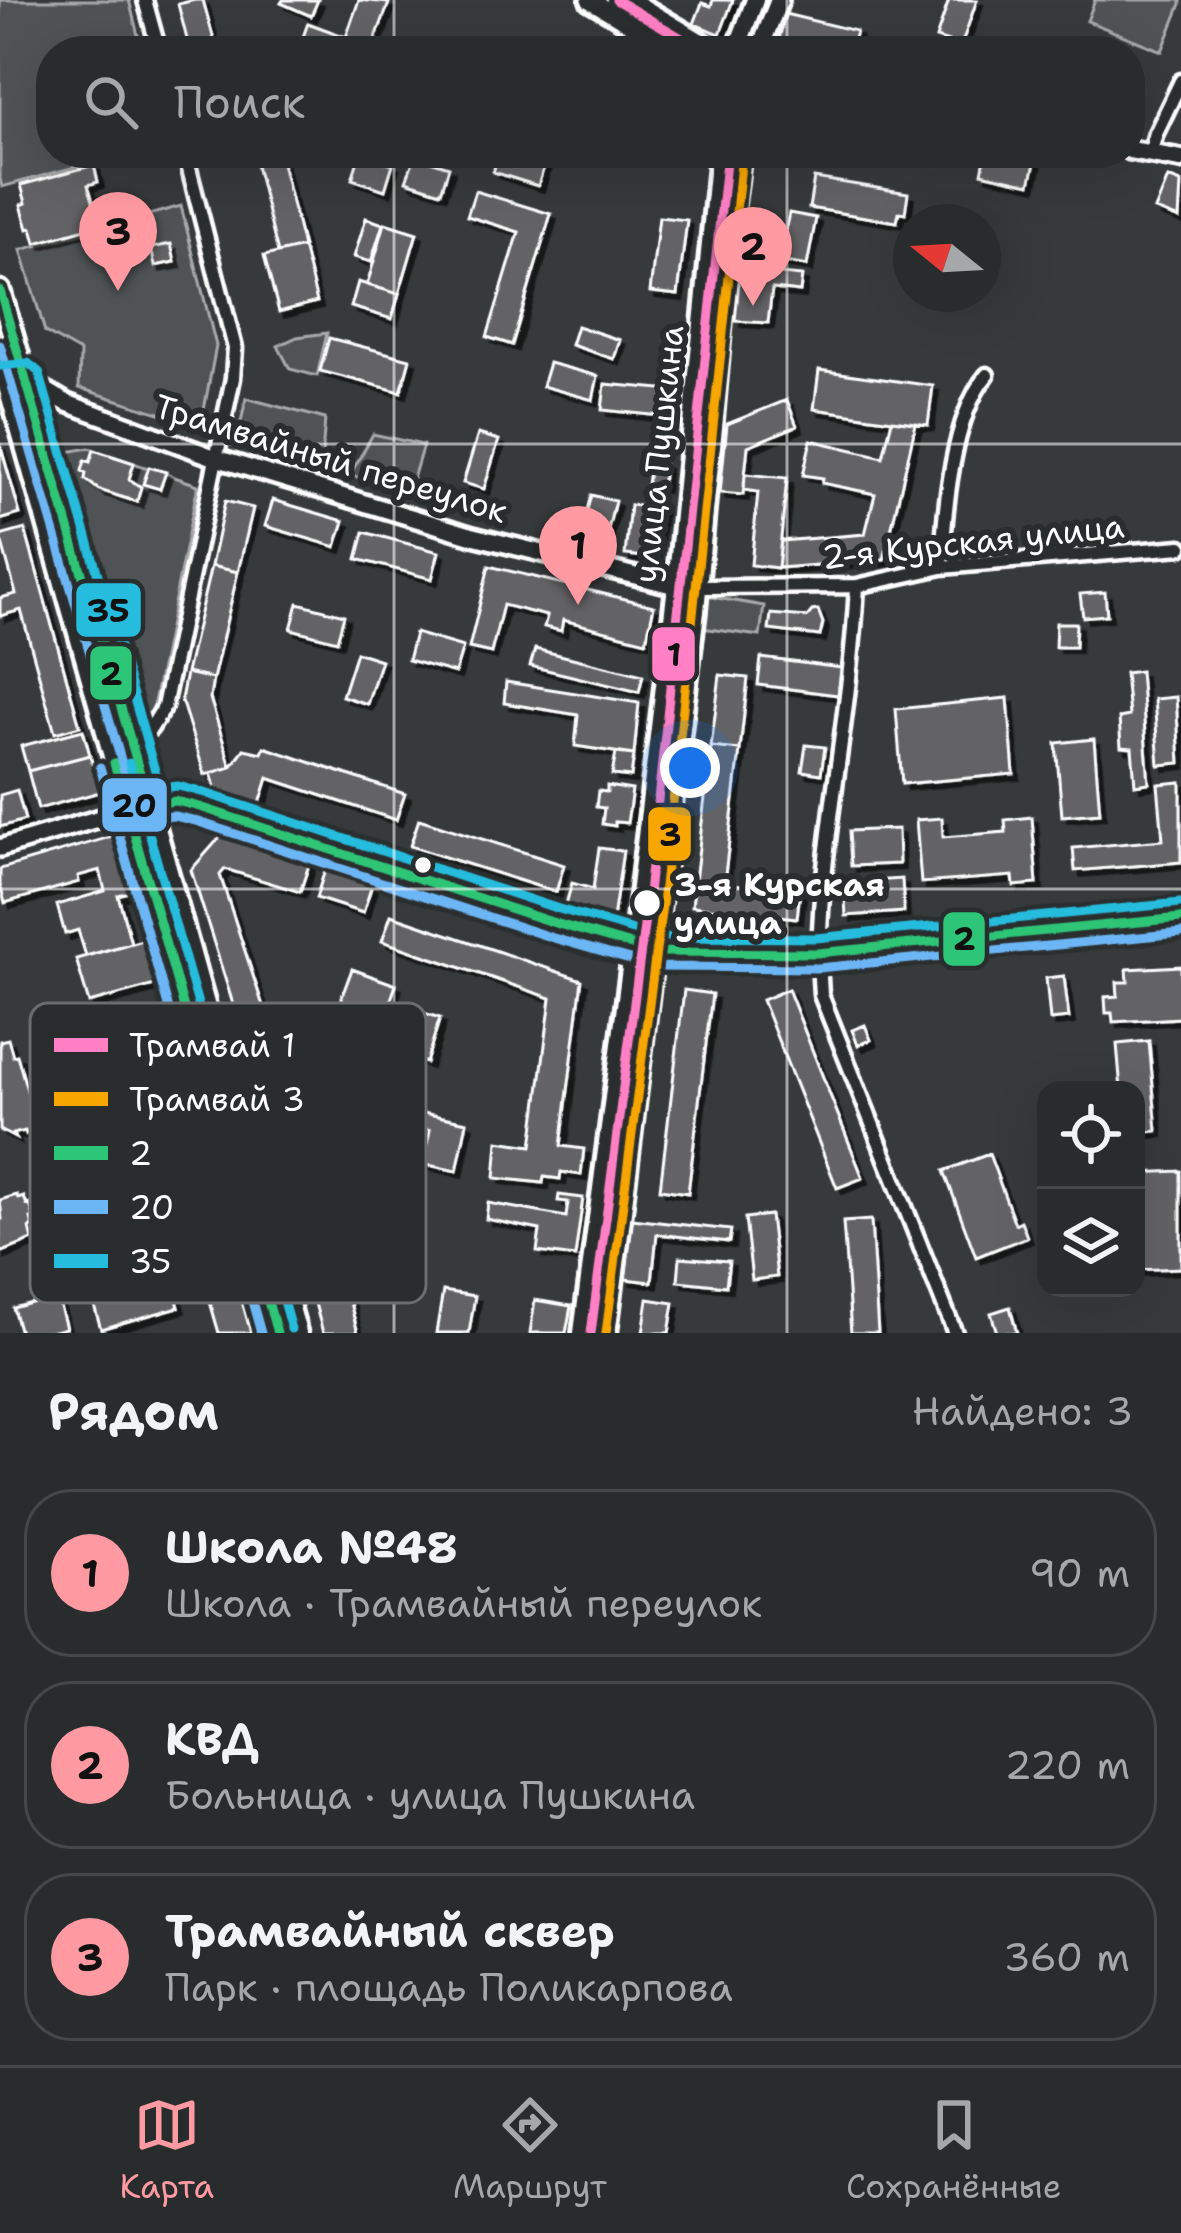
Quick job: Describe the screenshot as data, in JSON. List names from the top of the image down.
{
  "streets": {
    "main road": ["улица Пушкина"],
    "street": ["Трамвайный переулок", "2-я Курская улица"]
  },
  "crossings": [
    ["улица Пушкина", "Трамвайный переулок"],
    ["улица Пушкина", "2-я Курская улица"],
    ["Трамвайный переулок", "2-я Курская улица"]
  ],
  "places": ["3-я Курская улица"],
  "lines": [
    "tram line 1",
    "tram line 3",
    "transit line 2",
    "transit line 20",
    "transit line 35"
  ],
  "legend": [
    "Трамвай 1",
    "Трамвай 3",
    "2",
    "20",
    "35"
  ],
  "north": "left",
  "page": {
    "search": "Поиск",
    "pins": ["3", "2", "1"],
    "heading": ["Рядом", "Найдено: 3"],
    "list": [
      {
        "mark": "1",
        "name": "Школа №48",
        "note": "Школа · Трамвайный переулок",
        "value": "90 m"
      },
      {
        "mark": "2",
        "name": "КВД",
        "note": "Больница · улица Пушкина",
        "value": "220 m"
      },
      {
        "mark": "3",
        "name": "Трамвайный сквер",
        "note": "Парк · площадь Поликарпова",
        "value": "360 m"
      }
    ],
    "nav": ["Карта", "Маршрут", "Сохранённые"]
  }
}
